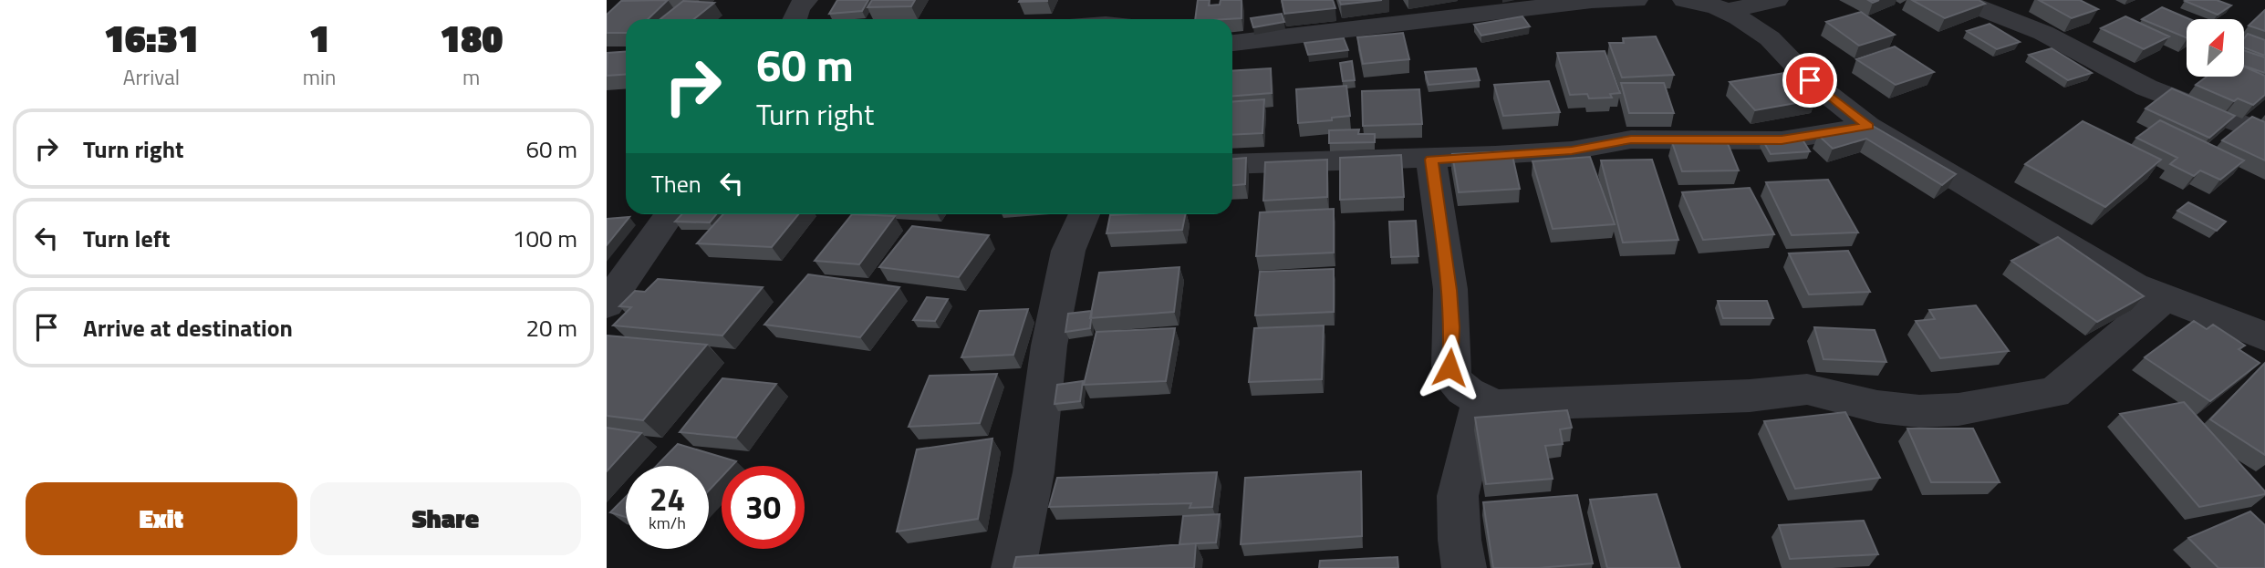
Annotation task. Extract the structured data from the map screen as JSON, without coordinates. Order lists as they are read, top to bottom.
{
  "north": "top right",
  "page": {
    "eta": [
      "16:31",
      "Arrival",
      "1",
      "min",
      "180",
      "m"
    ],
    "turn": ["60 m", "Turn right"],
    "list": [
      {
        "name": "Turn right",
        "value": "60 m"
      },
      {
        "name": "Turn left",
        "value": "100 m"
      },
      {
        "name": "Arrive at destination",
        "value": "20 m"
      }
    ],
    "then": "Then",
    "speed": "24 km/h",
    "limit": "30",
    "buttons": ["Exit", "Share"]
  }
}
